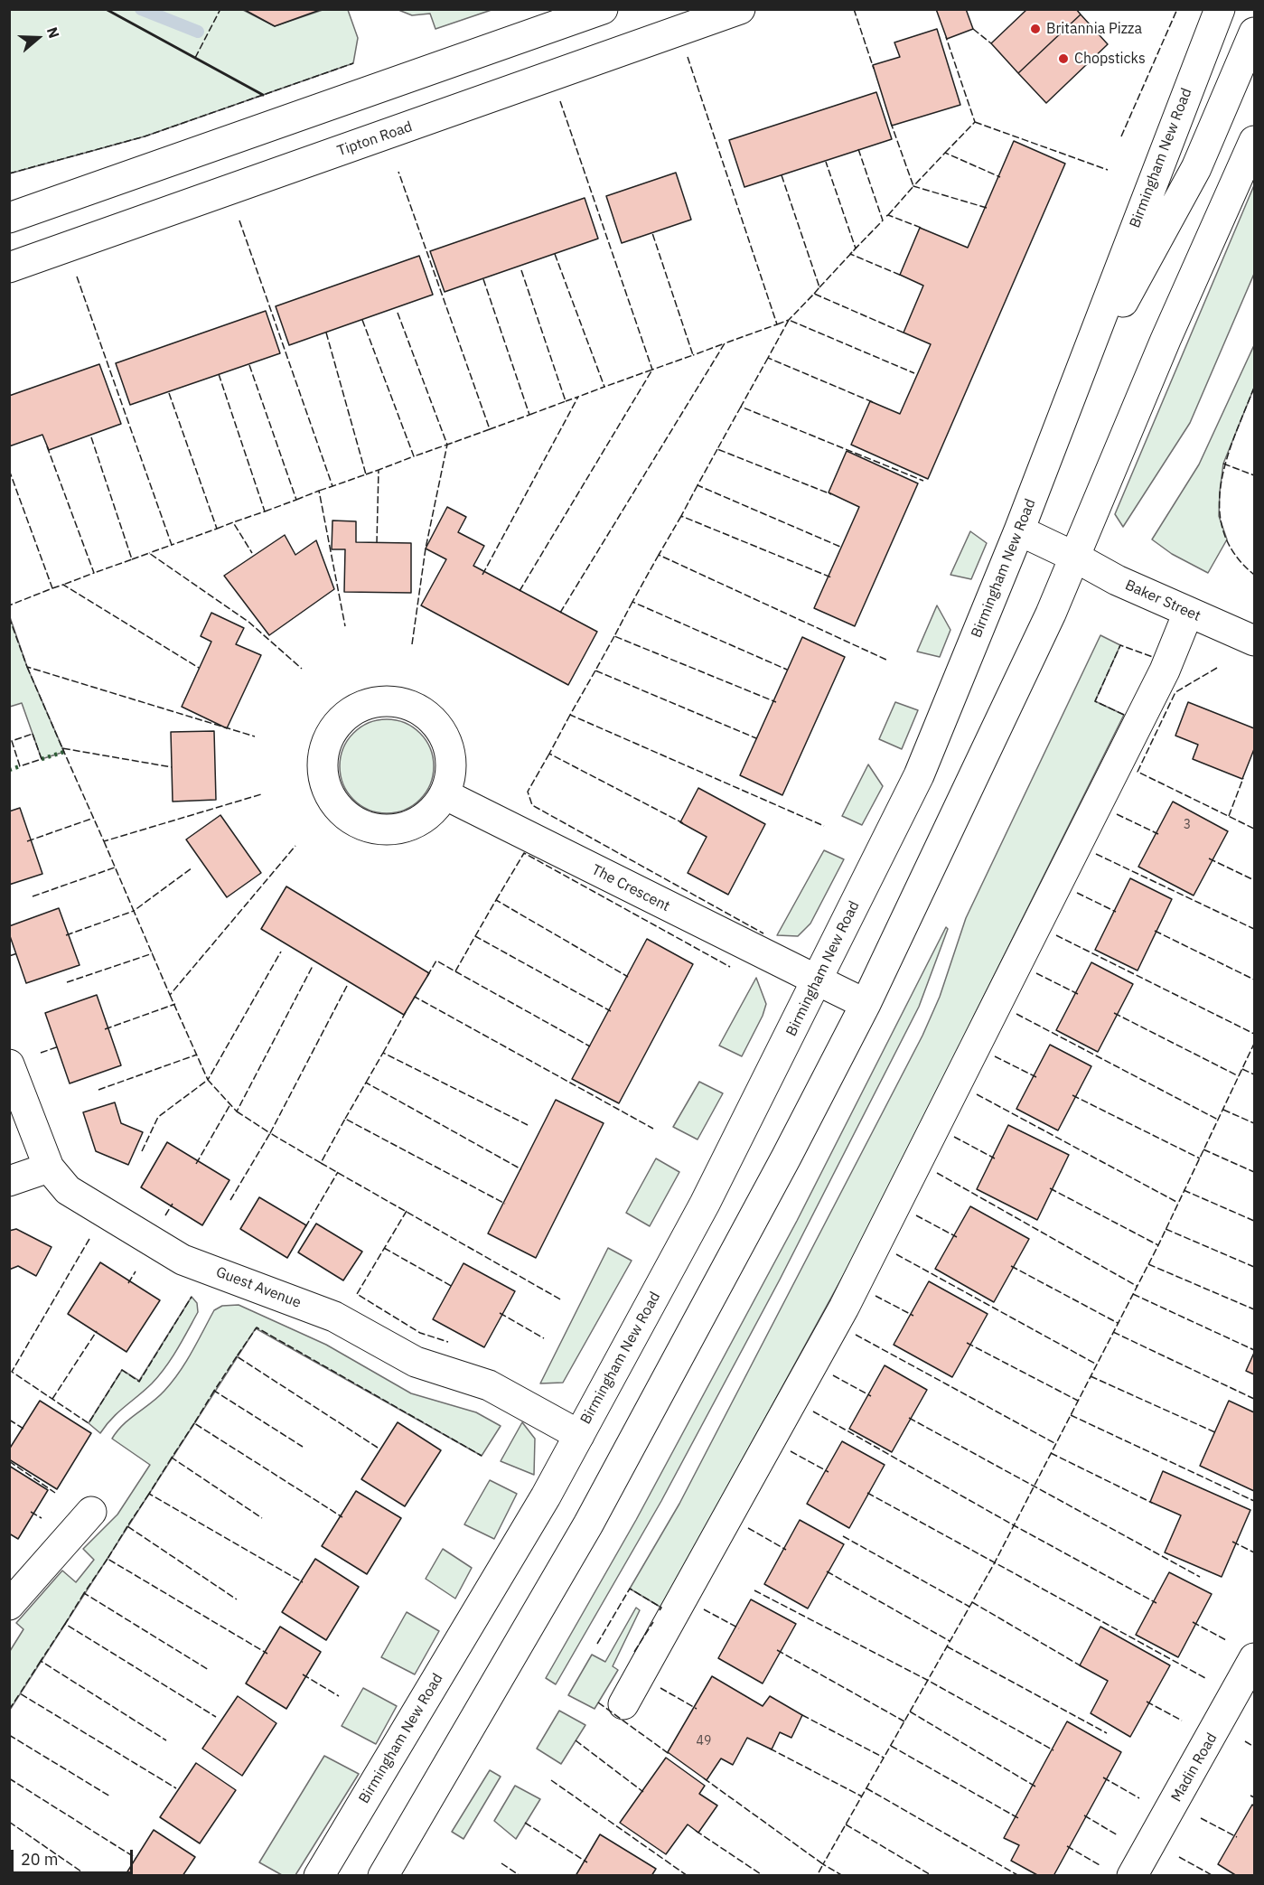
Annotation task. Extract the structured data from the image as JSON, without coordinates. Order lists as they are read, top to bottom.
{
  "streets": {
    "main road": [
      "Tipton Road",
      "Birmingham New Road",
      "Baker Street",
      "The Crescent",
      "Guest Avenue",
      "Madin Road"
    ]
  },
  "crossings": [
    ["Birmingham New Road", "Baker Street"],
    ["Birmingham New Road", "The Crescent"],
    ["Birmingham New Road", "Guest Avenue"]
  ],
  "places": ["Britannia Pizza", "Chopsticks"],
  "house_numbers": ["3", "49"],
  "scale_bar": "20 m",
  "north": "right"
}
